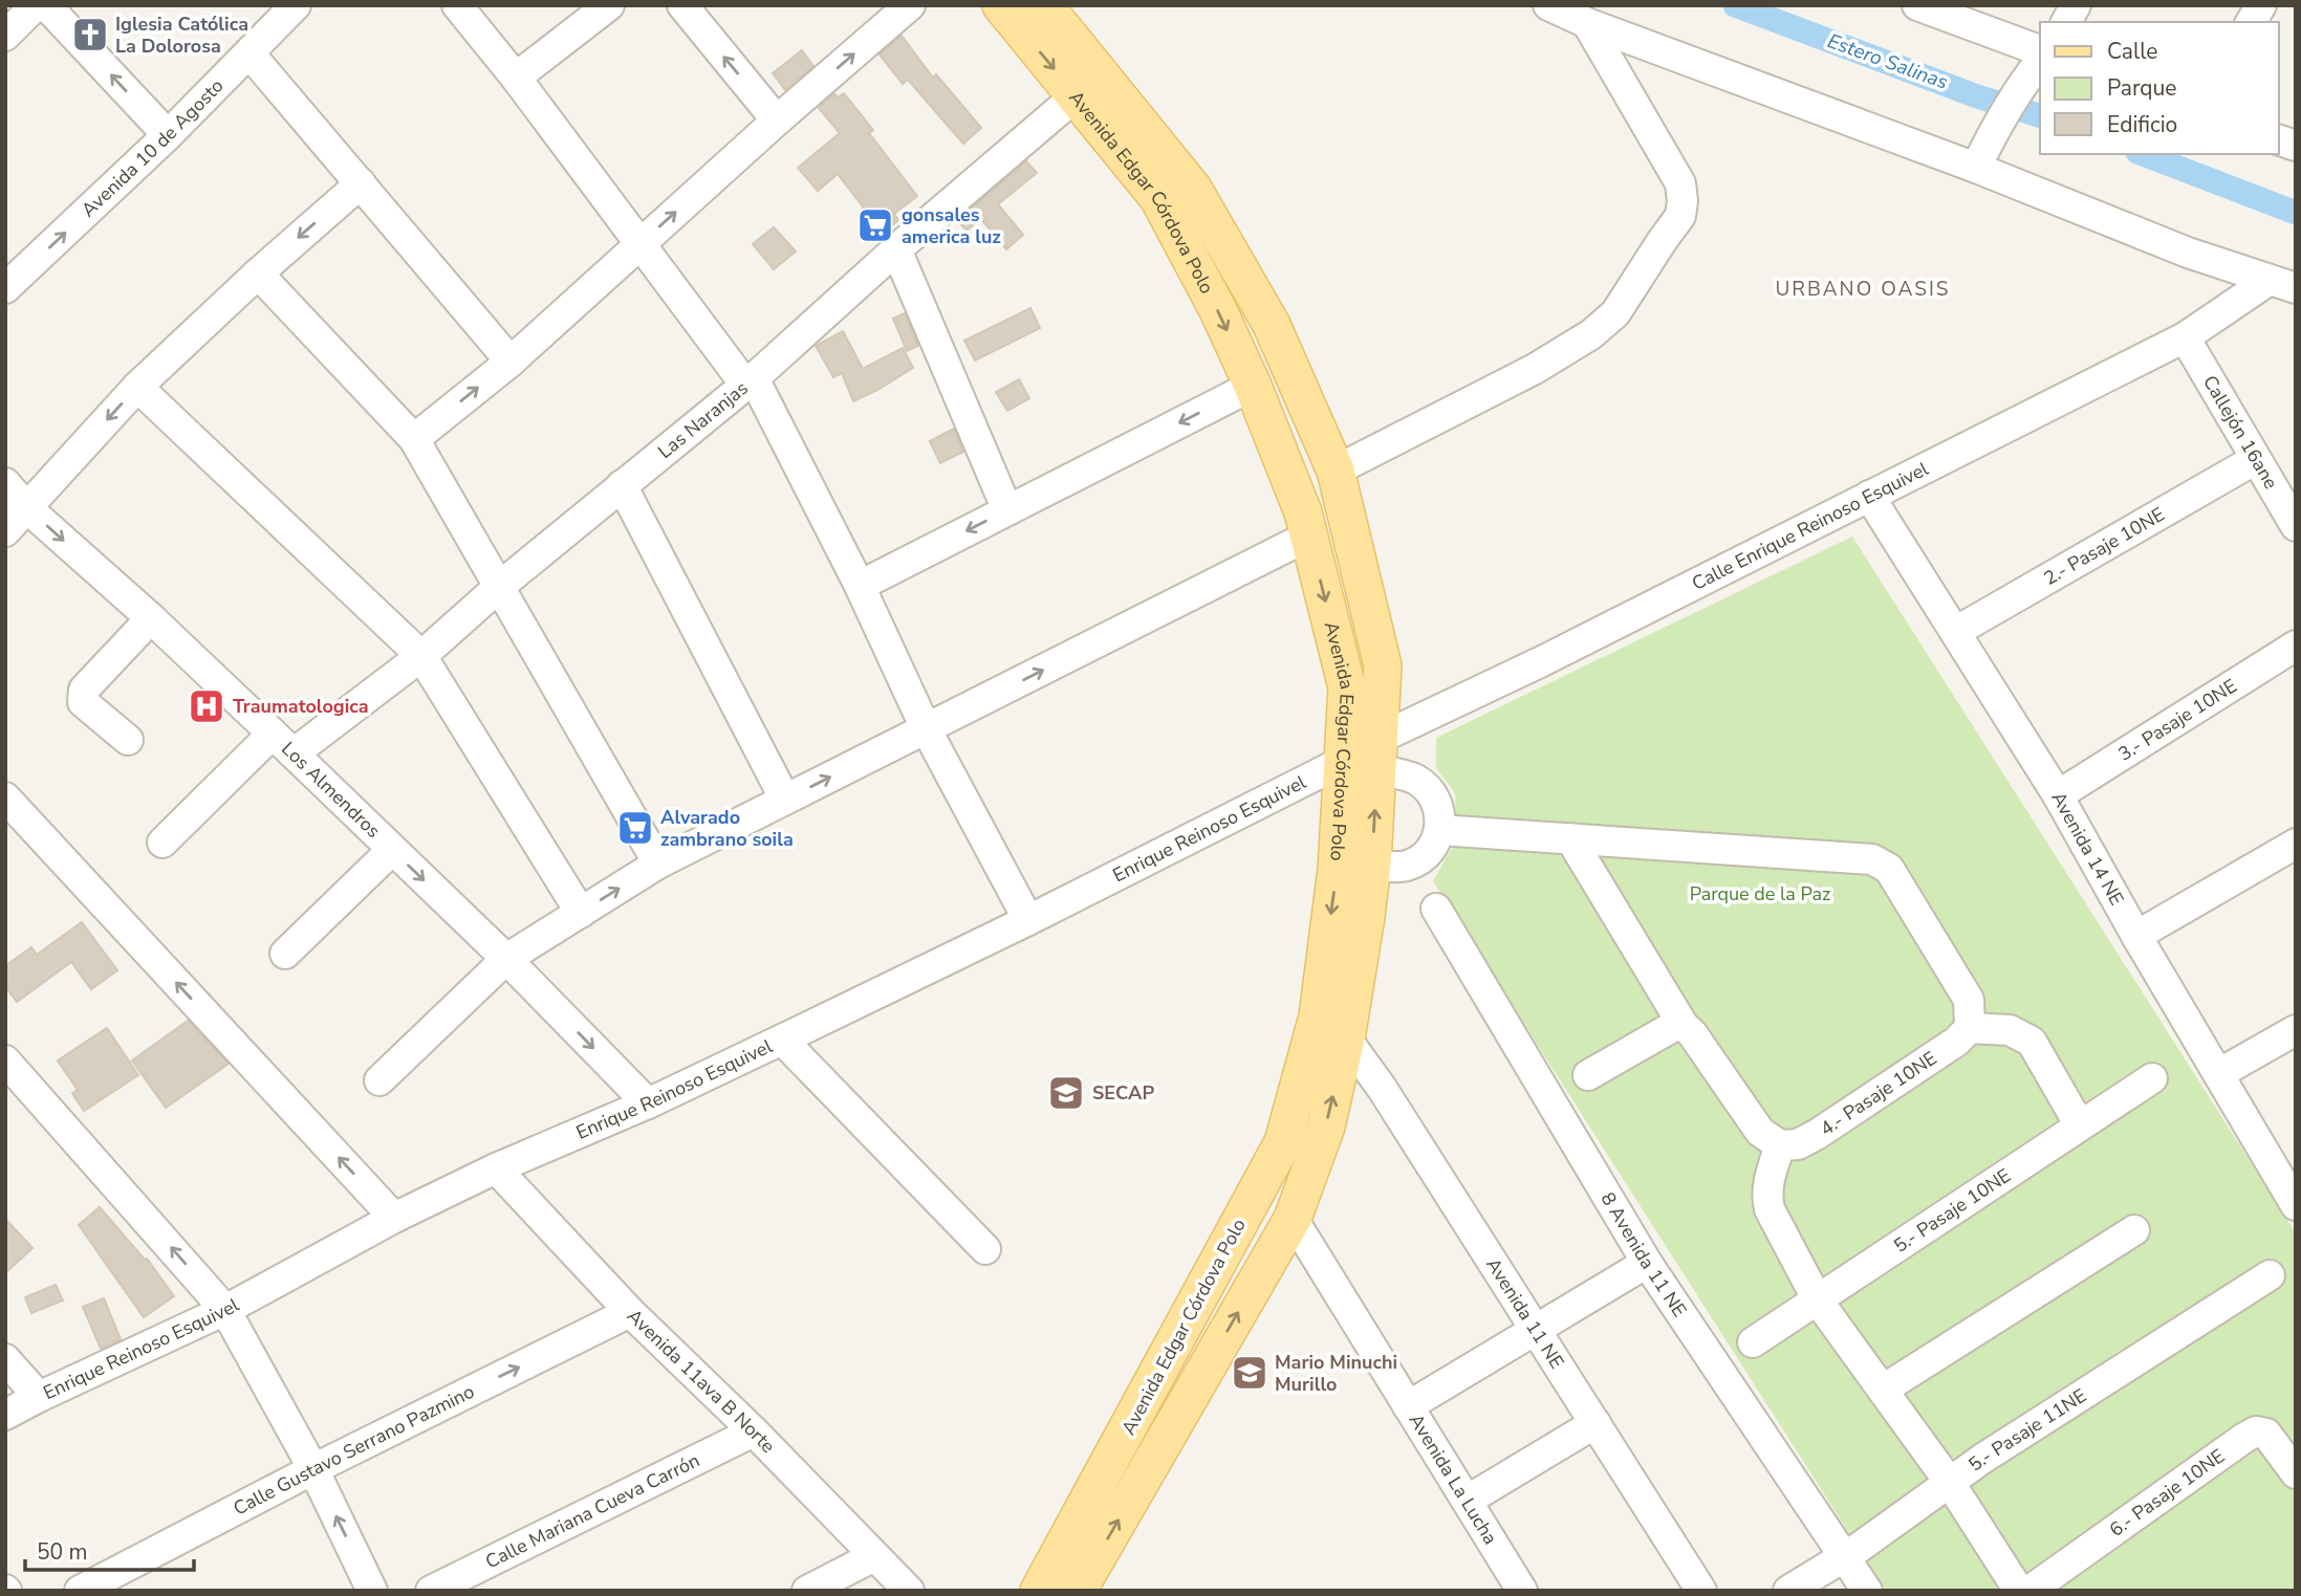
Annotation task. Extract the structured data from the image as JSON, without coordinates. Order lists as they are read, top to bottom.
{
  "streets": {
    "main road": ["Avenida Edgar Córdova Polo"],
    "street": [
      "Avenida 10 de Agosto",
      "Las Naranjas",
      "Callejón 16ane",
      "Calle Enrique Reinoso Esquivel",
      "2.- Pasaje 10NE",
      "3.- Pasaje 10NE",
      "Los Almendros",
      "Enrique Reinoso Esquivel",
      "Avenida 14 NE",
      "4.- Pasaje 10NE",
      "5.- Pasaje 10NE",
      "8 Avenida 11 NE",
      "Avenida 11 NE",
      "Avenida 11ava B Norte",
      "5.- Pasaje 11NE",
      "Calle Gustavo Serrano Pazmino",
      "Avenida La Lucha",
      "6.- Pasaje 10NE",
      "Calle Mariana Cueva Carrón"
    ]
  },
  "crossings": [
    ["Avenida Edgar Córdova Polo", "Las Naranjas"],
    ["Avenida Edgar Córdova Polo", "Calle Enrique Reinoso Esquivel"],
    ["Avenida Edgar Córdova Polo", "Enrique Reinoso Esquivel"],
    ["Avenida Edgar Córdova Polo", "Avenida 11 NE"],
    ["Avenida Edgar Córdova Polo", "Avenida La Lucha"],
    ["Las Naranjas", "Los Almendros"],
    ["Callejón 16ane", "Calle Enrique Reinoso Esquivel"],
    ["Callejón 16ane", "2.- Pasaje 10NE"],
    ["Calle Enrique Reinoso Esquivel", "Enrique Reinoso Esquivel"],
    ["Calle Enrique Reinoso Esquivel", "Avenida 14 NE"],
    ["2.- Pasaje 10NE", "Avenida 14 NE"],
    ["3.- Pasaje 10NE", "Avenida 14 NE"],
    ["Los Almendros", "Enrique Reinoso Esquivel"],
    ["Enrique Reinoso Esquivel", "Avenida 11ava B Norte"],
    ["8 Avenida 11 NE", "5.- Pasaje 11NE"],
    ["Avenida 11ava B Norte", "Calle Gustavo Serrano Pazmino"],
    ["Avenida 11ava B Norte", "Calle Mariana Cueva Carrón"]
  ],
  "one_way": ["Calle Gustavo Serrano Pazmino"],
  "districts": ["URBANO OASIS"],
  "water": ["Estero Salinas"],
  "parks": ["Parque de la Paz"],
  "places": {
    "church": ["Iglesia Católica La Dolorosa"],
    "supermarket": ["gonsales america luz", "Alvarado zambrano soila"],
    "hospital": ["Traumatologica"],
    "school or university": ["SECAP", "Mario Minuchi Murillo"]
  },
  "legend": ["Calle", "Parque", "Edificio"],
  "scale_bar": "50 m"
}
